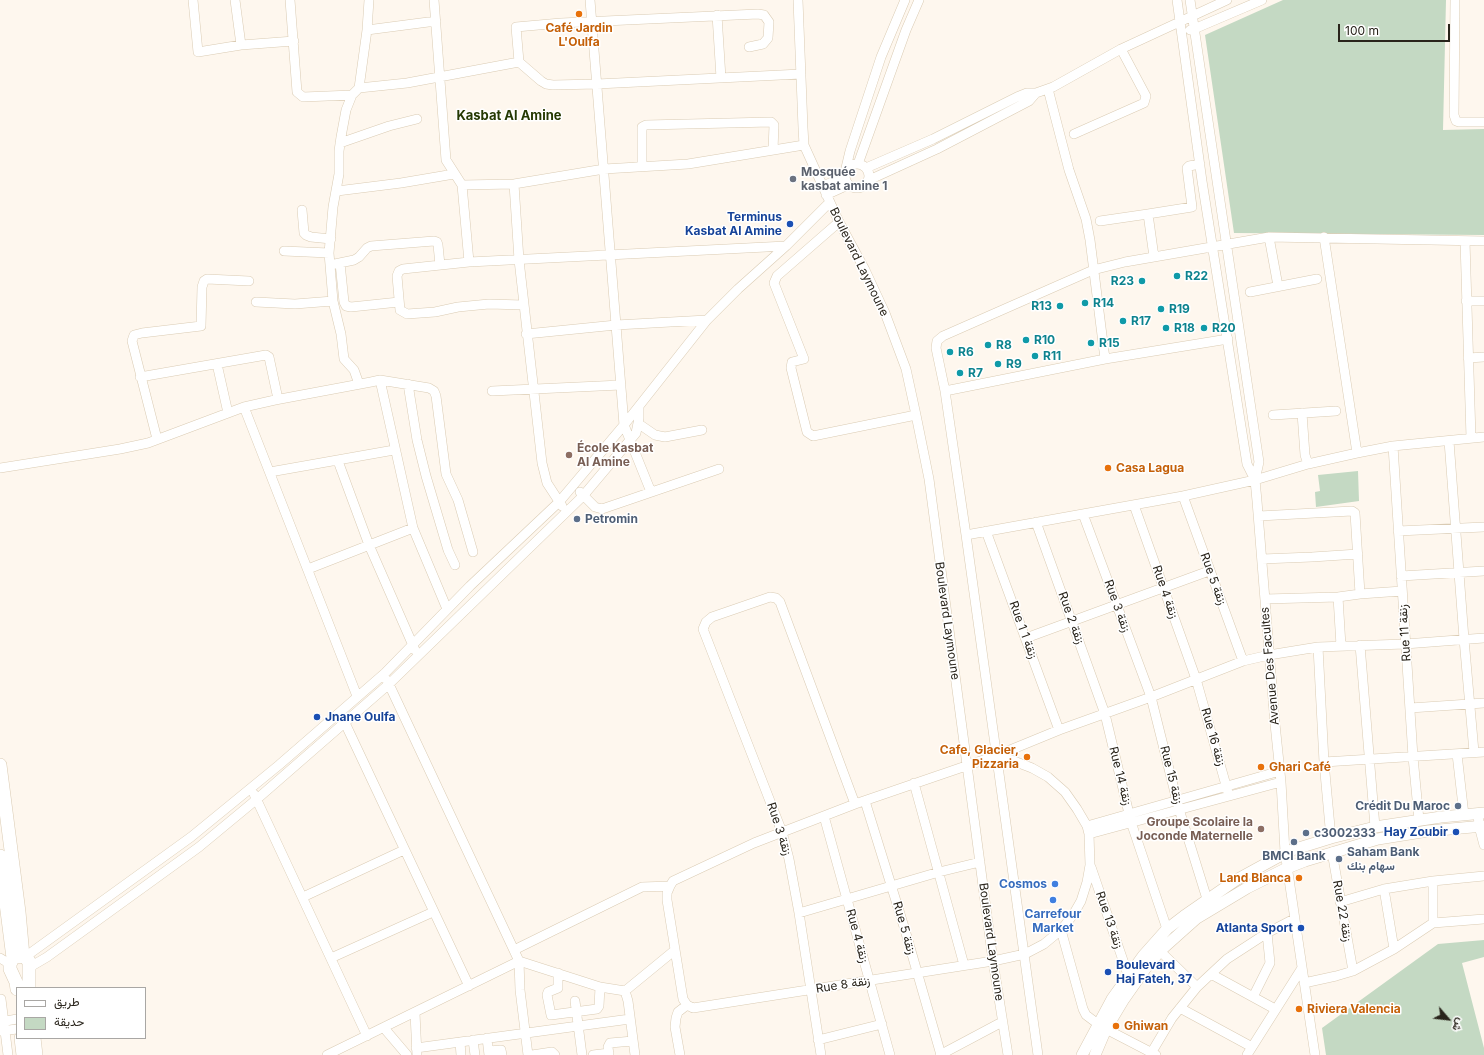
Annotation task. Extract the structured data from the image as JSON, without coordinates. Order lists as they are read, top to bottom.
{
  "streets": {
    "street": [
      "Boulevard Laymoune",
      "Rue 5 زنقة",
      "Rue 4 زنقة",
      "Rue 3 زنقة",
      "Rue 2 زنقة",
      "Rue 1 زنقة 1",
      "Rue 11 زنقة",
      "Avenue Des Facultes",
      "Rue 16 زنقة",
      "Rue 15 زنقة",
      "Rue 14 زنقة",
      "Rue 22 زنقة",
      "Rue 13 زنقة",
      "Rue 8 زنقة"
    ]
  },
  "crossings": [
    ["Boulevard Laymoune", "Rue 8 زنقة"],
    ["Rue 5 زنقة", "Rue 8 زنقة"],
    ["Rue 4 زنقة", "Rue 16 زنقة"],
    ["Rue 4 زنقة", "Rue 8 زنقة"],
    ["Rue 3 زنقة", "Rue 15 زنقة"],
    ["Rue 3 زنقة", "Rue 8 زنقة"],
    ["Rue 2 زنقة", "Rue 14 زنقة"],
    ["Rue 13 زنقة", "Rue 8 زنقة"]
  ],
  "districts": ["Kasbat Al Amine"],
  "places": [
    "Café Jardin L'Oulfa",
    "Mosquée kasbat amine 1",
    "Terminus Kasbat Al Amine",
    "R22",
    "R23",
    "R14",
    "R13",
    "R19",
    "R17",
    "R18",
    "R20",
    "R10",
    "R15",
    "R8",
    "R6",
    "R11",
    "R9",
    "R7",
    "École Kasbat Al Amine",
    "Casa Lagua",
    "Petromin",
    "Jnane Oulfa",
    "Cafe, Glacier, Pizzaria",
    "Ghari Café",
    "Crédit Du Maroc",
    "Groupe Scolaire la Joconde Maternelle",
    "Hay Zoubir",
    "c3002333",
    "BMCI Bank",
    "Saham Bank سهام بنك",
    "Land Blanca",
    "Cosmos",
    "Carrefour Market",
    "Atlanta Sport",
    "Boulevard Haj Fateh, 37",
    "Riviera Valencia",
    "Ghiwan"
  ],
  "legend": ["طريق", "حديقة"],
  "scale_bar": "100 m",
  "north": "bottom right"
}
